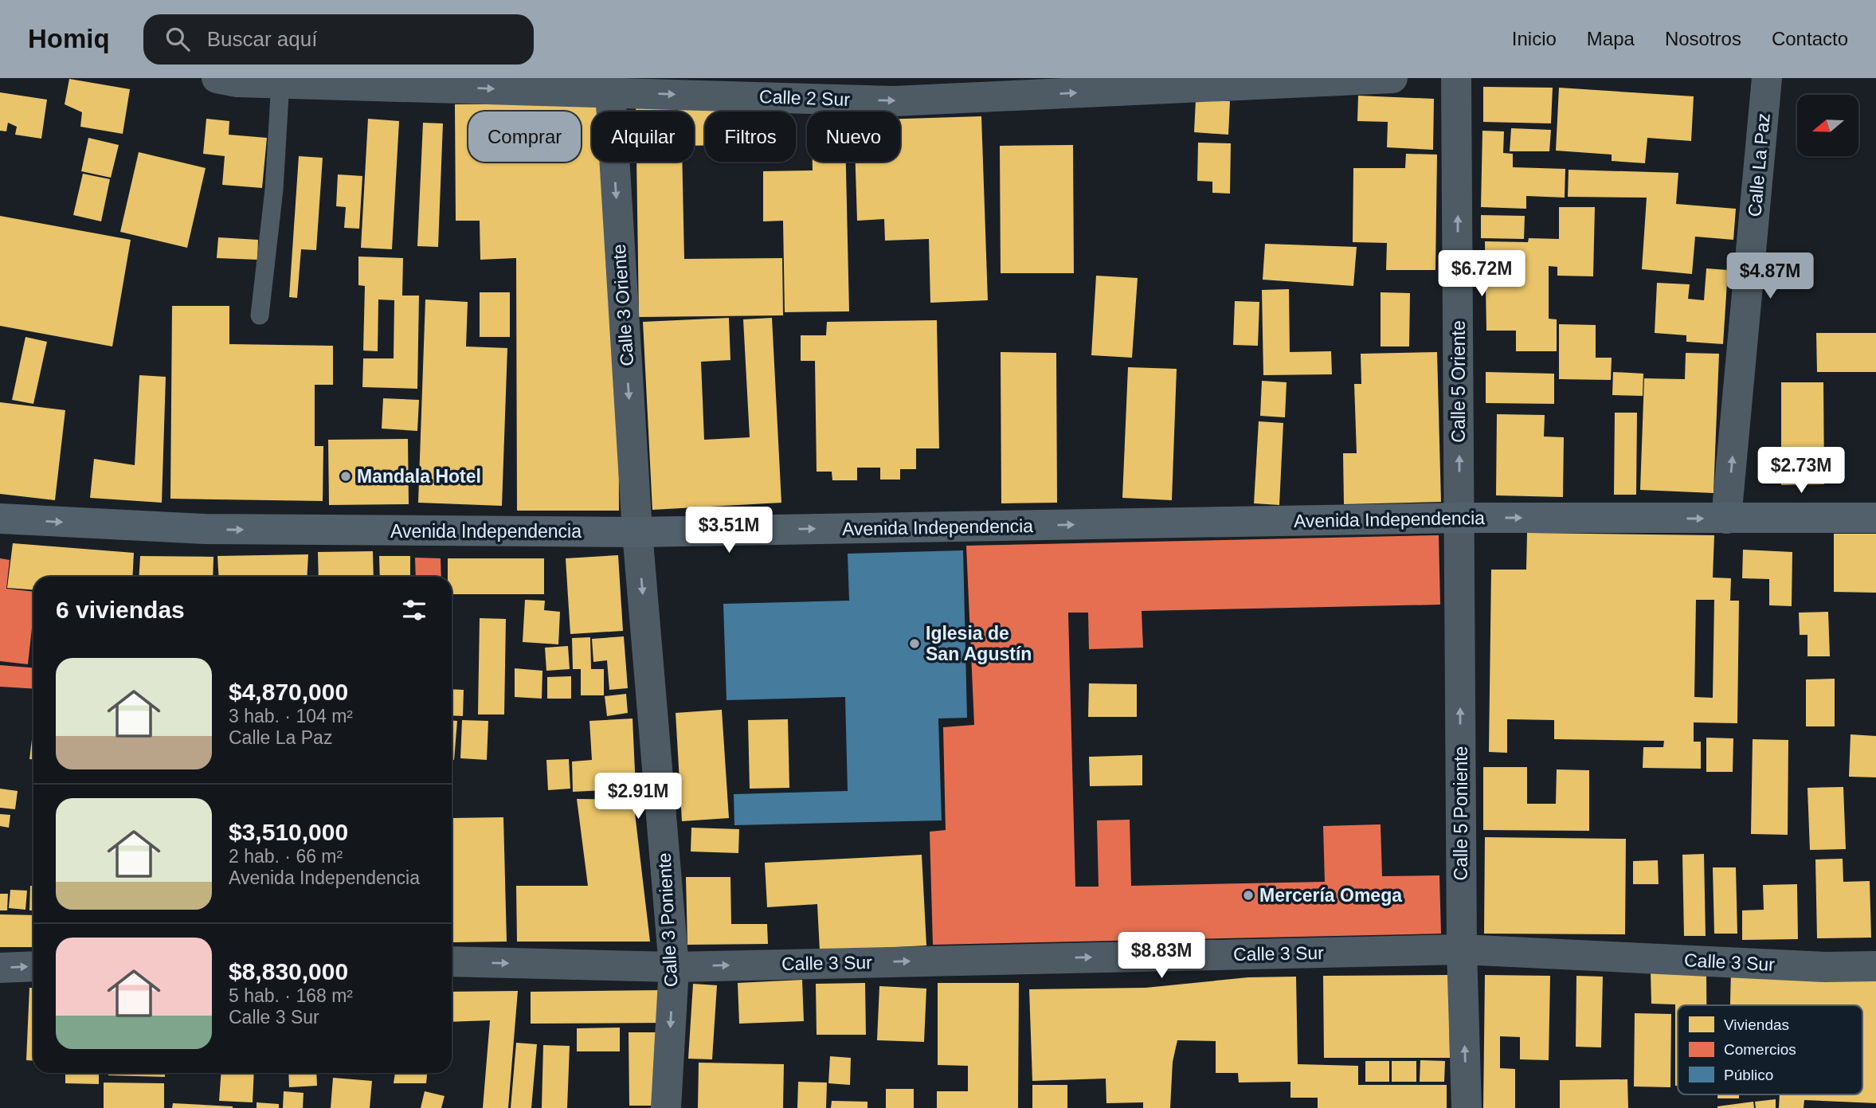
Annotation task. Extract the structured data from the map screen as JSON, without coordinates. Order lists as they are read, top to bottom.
{
  "streets": {
    "main road": ["Avenida Independencia"],
    "street": [
      "Calle 2 Sur",
      "Calle La Paz",
      "Calle 3 Oriente",
      "Calle 5 Oriente",
      "Calle 5 Poniente",
      "Calle 3 Poniente",
      "Calle 3 Sur"
    ]
  },
  "crossings": [
    ["Calle 2 Sur", "Calle 3 Oriente"],
    ["Calle La Paz", "Avenida Independencia"],
    ["Calle 3 Oriente", "Avenida Independencia"],
    ["Calle 3 Oriente", "Calle 3 Poniente"],
    ["Calle 5 Oriente", "Avenida Independencia"],
    ["Calle 5 Oriente", "Calle 5 Poniente"],
    ["Avenida Independencia", "Calle 5 Poniente"],
    ["Avenida Independencia", "Calle 3 Poniente"],
    ["Calle 5 Poniente", "Calle 3 Sur"],
    ["Calle 3 Poniente", "Calle 3 Sur"]
  ],
  "one_way": [
    "Calle 2 Sur",
    "Calle La Paz",
    "Calle 3 Oriente",
    "Calle 5 Oriente",
    "Avenida Independencia",
    "Calle 5 Poniente",
    "Calle 3 Poniente",
    "Calle 3 Sur"
  ],
  "places": ["Mandala Hotel", "Iglesia de San Agustín", "Mercería Omega"],
  "legend": ["Viviendas", "Comercios", "Público"],
  "north": "left",
  "page": {
    "header": "Homiq",
    "search": "Buscar aquí",
    "nav": [
      "Inicio",
      "Mapa",
      "Nosotros",
      "Contacto"
    ],
    "chip": [
      "Comprar",
      "Alquilar",
      "Filtros",
      "Nuevo"
    ],
    "price": [
      "$6.72M",
      "$4.87M",
      "$2.73M",
      "$3.51M",
      "$2.91M",
      "$8.83M"
    ],
    "heading": "6 viviendas",
    "list": [
      {
        "name": "$4,870,000",
        "note": "3 hab. · 104 m² · Calle La Paz"
      },
      {
        "name": "$3,510,000",
        "note": "2 hab. · 66 m² · Avenida Independencia"
      },
      {
        "name": "$8,830,000",
        "note": "5 hab. · 168 m² · Calle 3 Sur"
      }
    ]
  }
}
